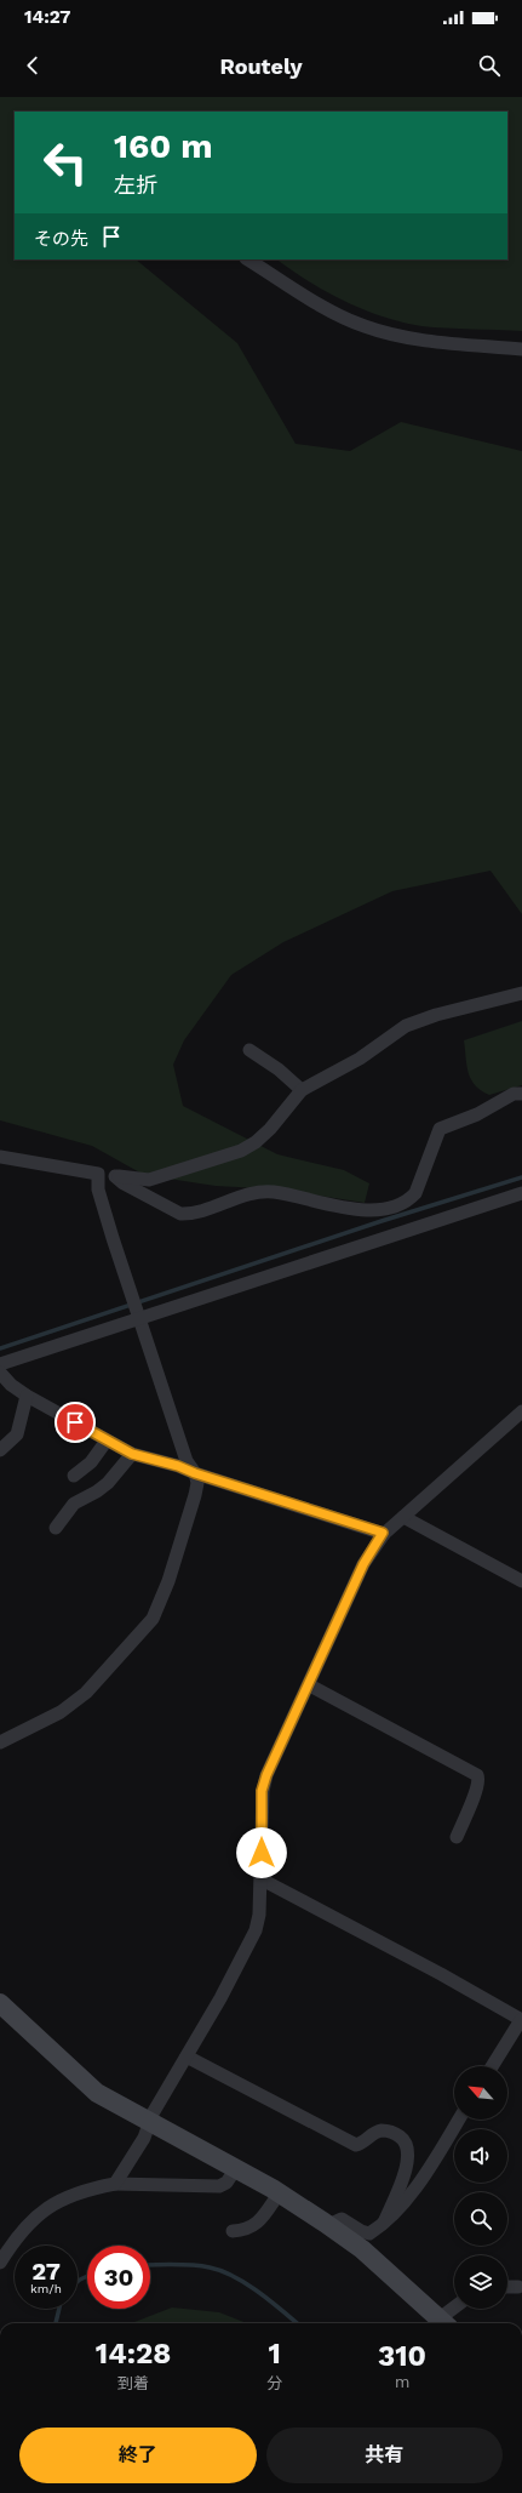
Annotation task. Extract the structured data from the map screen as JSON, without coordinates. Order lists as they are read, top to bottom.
{
  "north": "top left",
  "page": {
    "status": "14:27",
    "header": "Routely",
    "turn": ["160 m", "左折"],
    "then": "その先",
    "speed": "27 km/h",
    "limit": "30",
    "eta": [
      "14:28",
      "到着",
      "1",
      "分",
      "310",
      "m"
    ],
    "buttons": ["終了", "共有"]
  }
}
